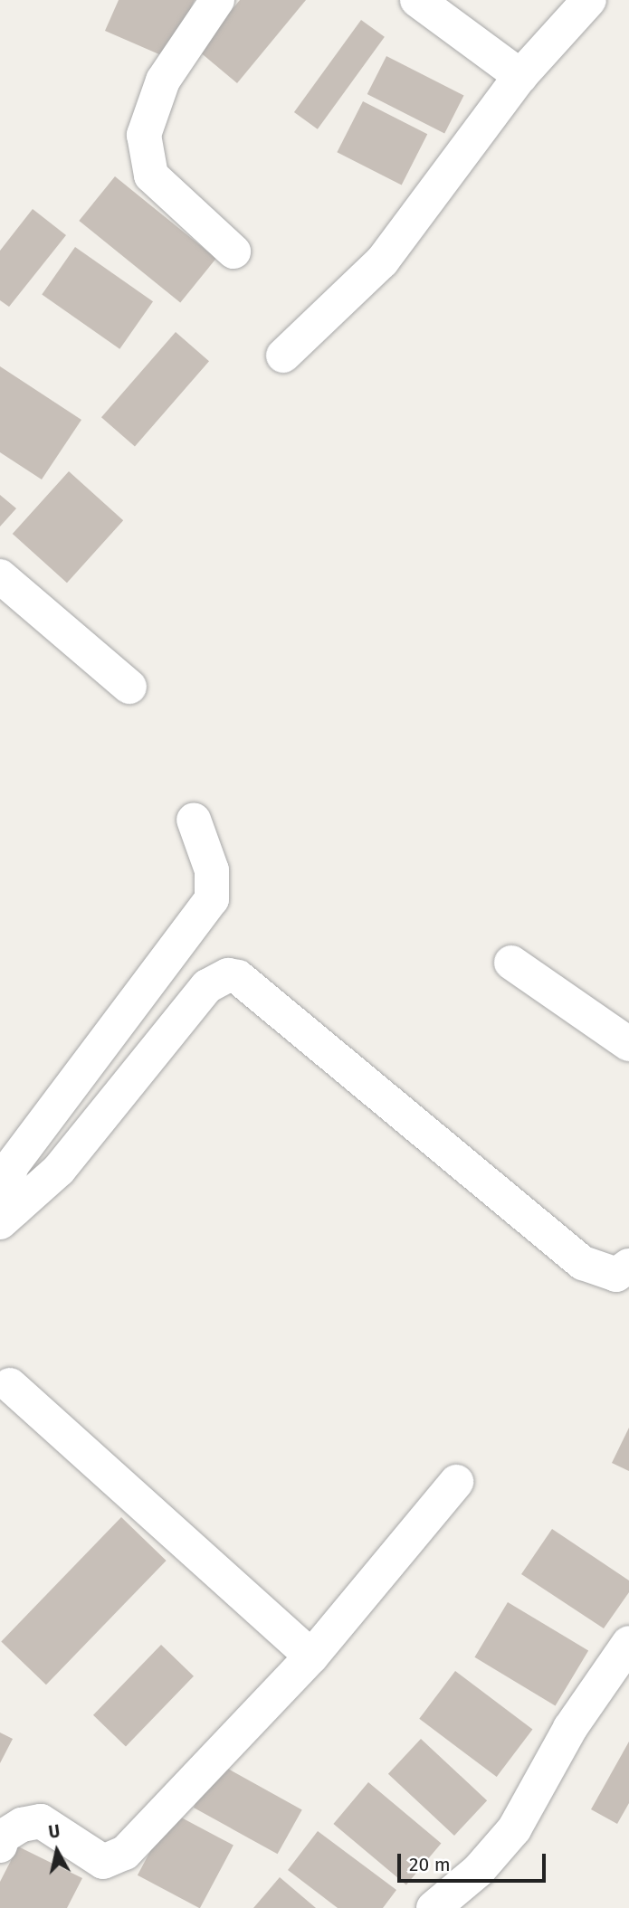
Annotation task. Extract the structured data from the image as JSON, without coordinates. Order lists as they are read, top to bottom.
{
  "scale_bar": "20 m",
  "north": "top"
}
